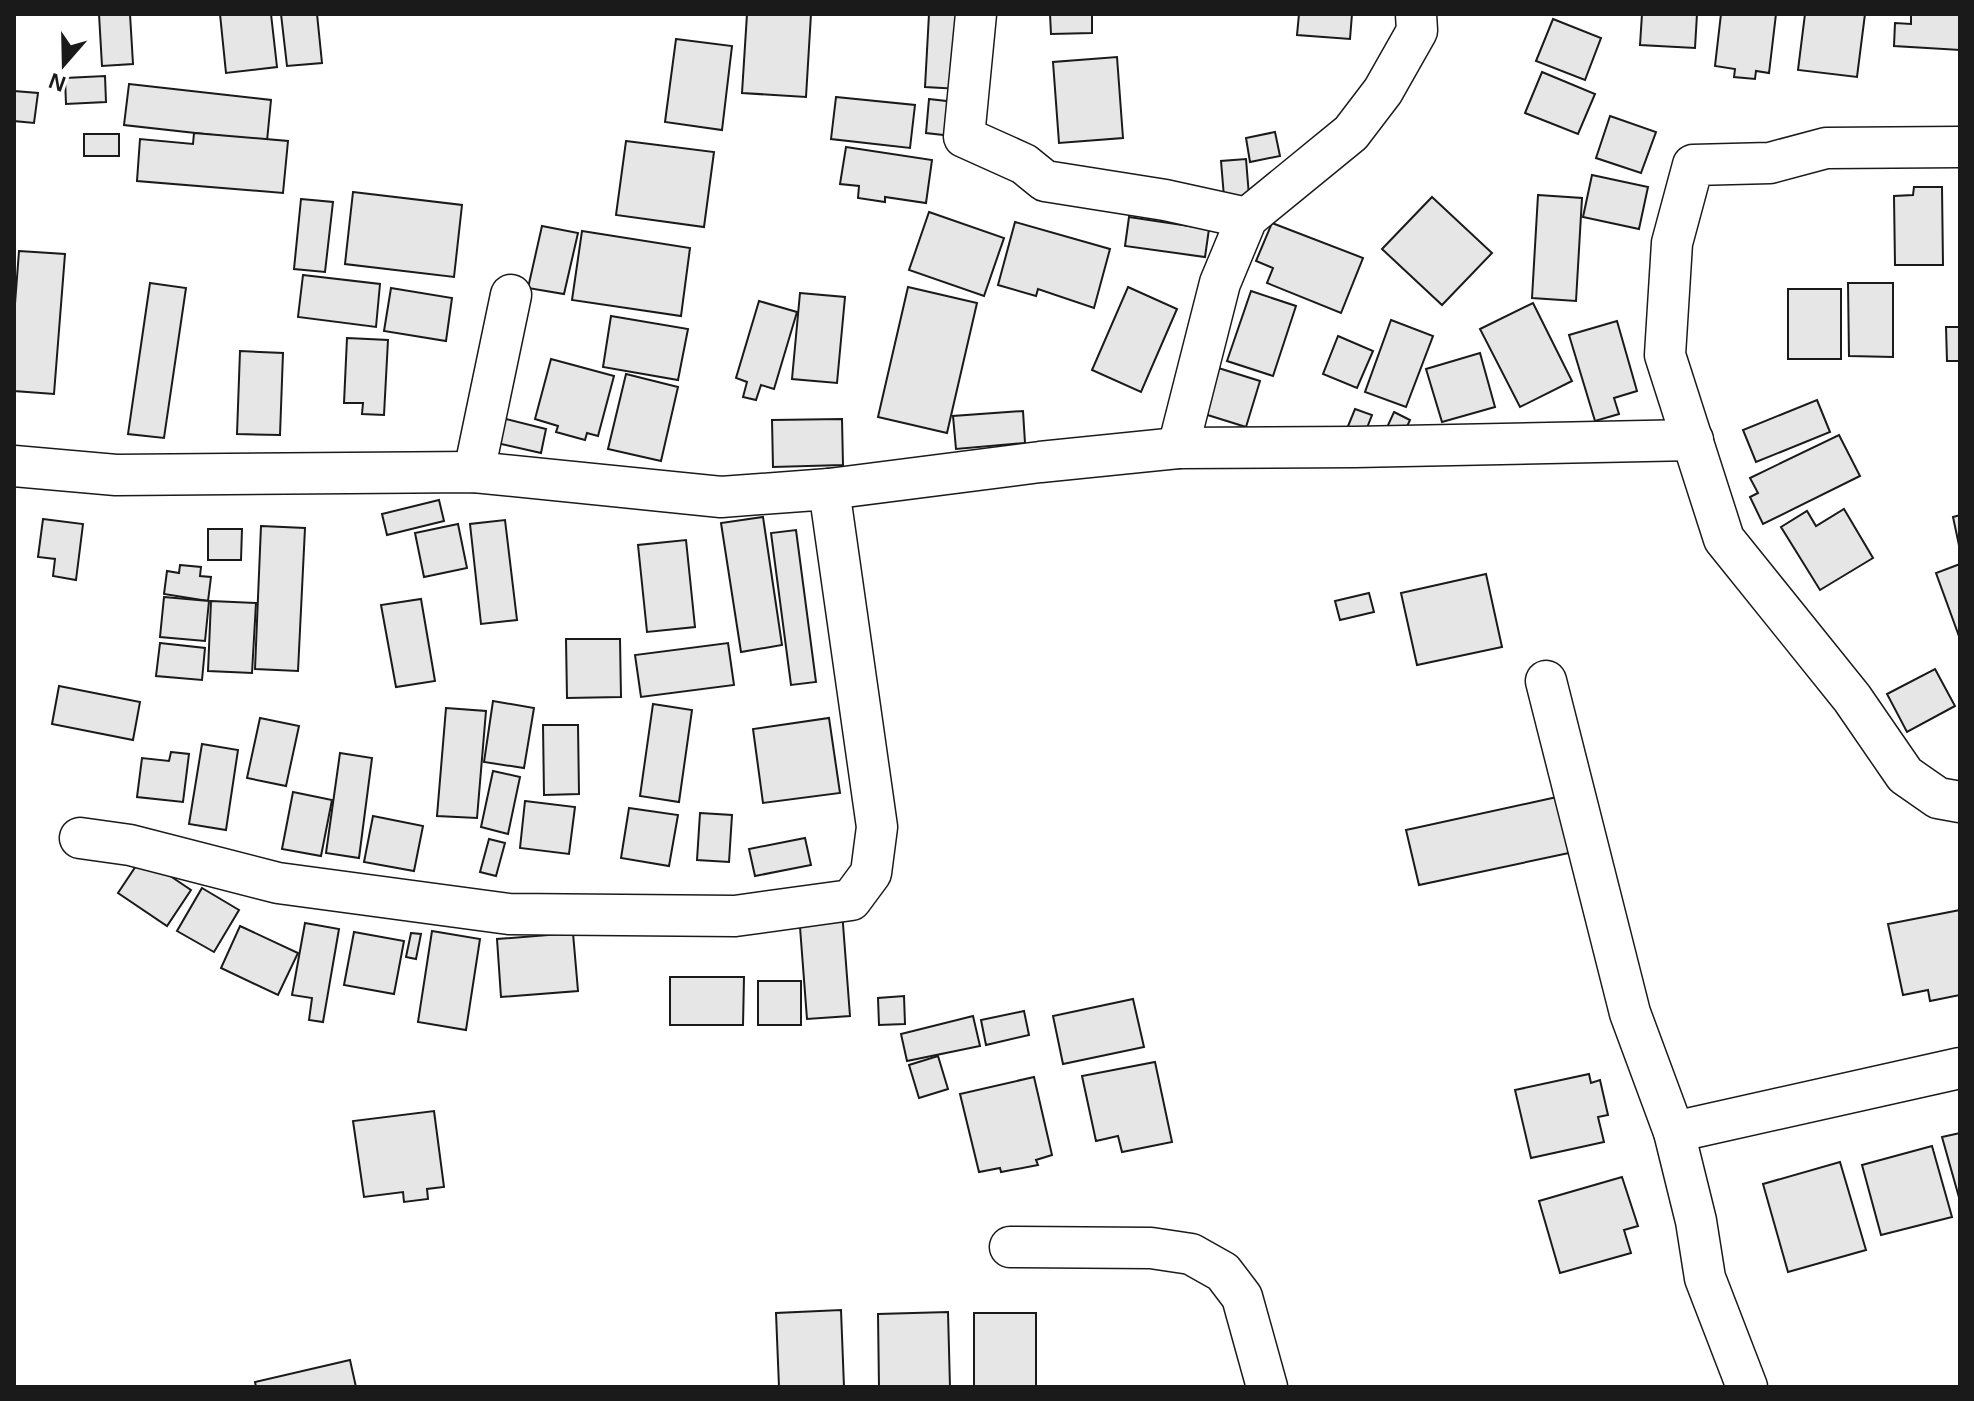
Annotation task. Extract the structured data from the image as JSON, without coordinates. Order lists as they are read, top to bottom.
{
  "north": "bottom"
}
